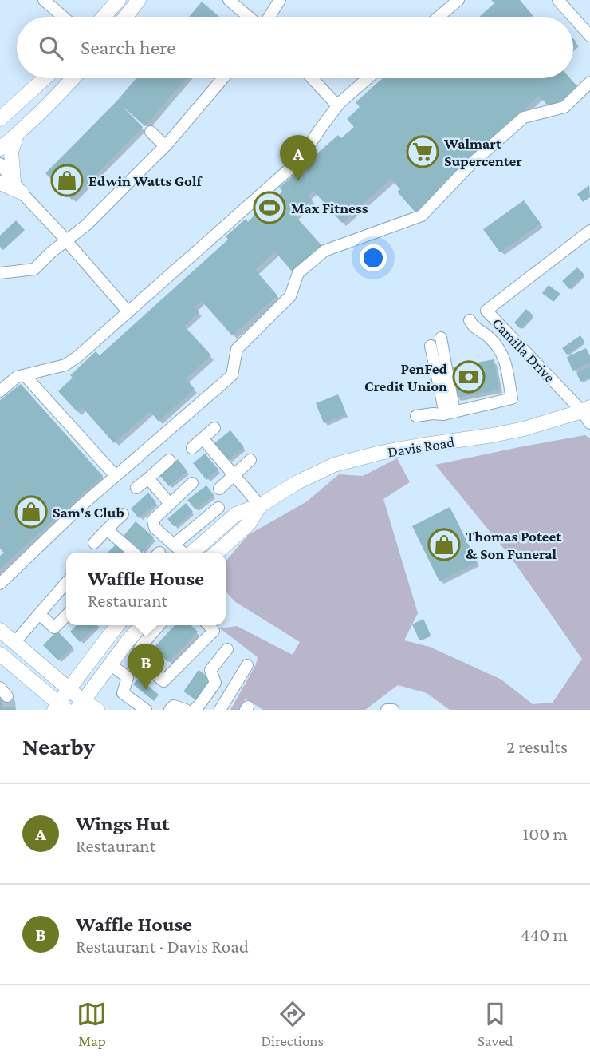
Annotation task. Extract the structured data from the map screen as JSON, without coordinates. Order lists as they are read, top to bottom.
{
  "streets": {
    "main road": ["Davis Road"],
    "street": ["Camilla Drive"]
  },
  "crossings": [
    ["Camilla Drive", "Davis Road"]
  ],
  "places": {
    "supermarket": ["Walmart Supercenter"],
    "shop": ["Edwin Watts Golf", "Sam's Club", "Thomas Poteet & Son Funeral"],
    "sports": ["Max Fitness"],
    "bank": ["PenFed Credit Union"]
  },
  "page": {
    "search": "Search here",
    "pins": ["A", "B"],
    "popup": ["Waffle House", "Restaurant"],
    "heading": ["Nearby", "2 results"],
    "list": [
      {
        "mark": "A",
        "name": "Wings Hut",
        "note": "Restaurant",
        "value": "100 m"
      },
      {
        "mark": "B",
        "name": "Waffle House",
        "note": "Restaurant · Davis Road",
        "value": "440 m"
      }
    ],
    "nav": ["Map", "Directions", "Saved"]
  }
}
